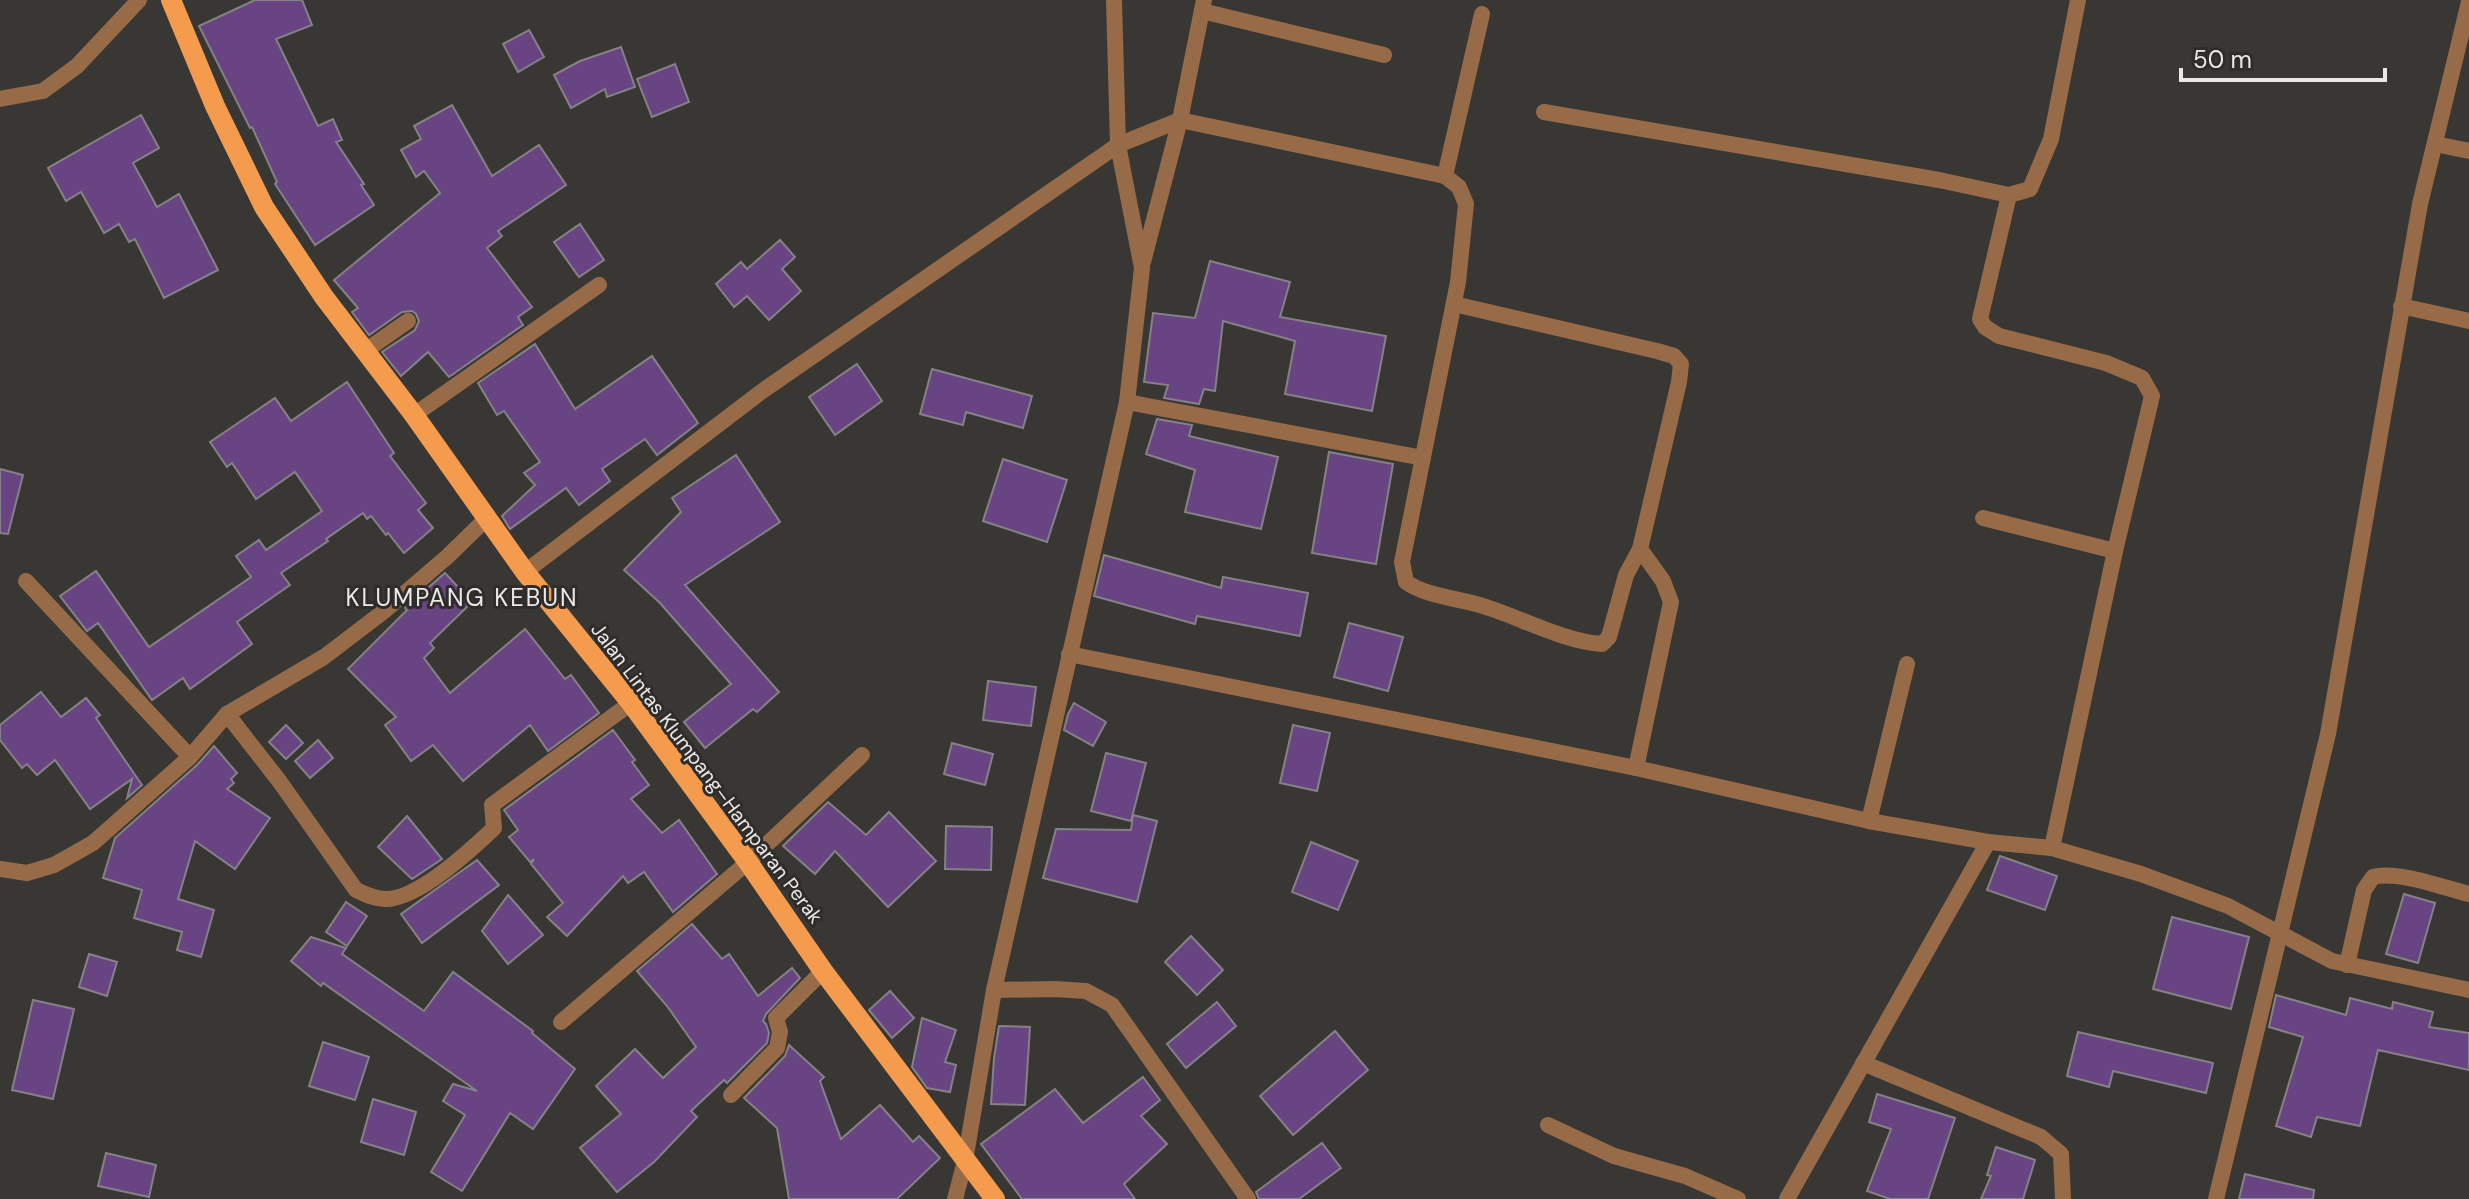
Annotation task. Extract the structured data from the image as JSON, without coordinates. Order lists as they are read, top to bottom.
{
  "streets": {
    "main road": ["Jalan Lintas Klumpang–Hamparan Perak"]
  },
  "districts": ["KLUMPANG KEBUN"],
  "scale_bar": "50 m"
}
